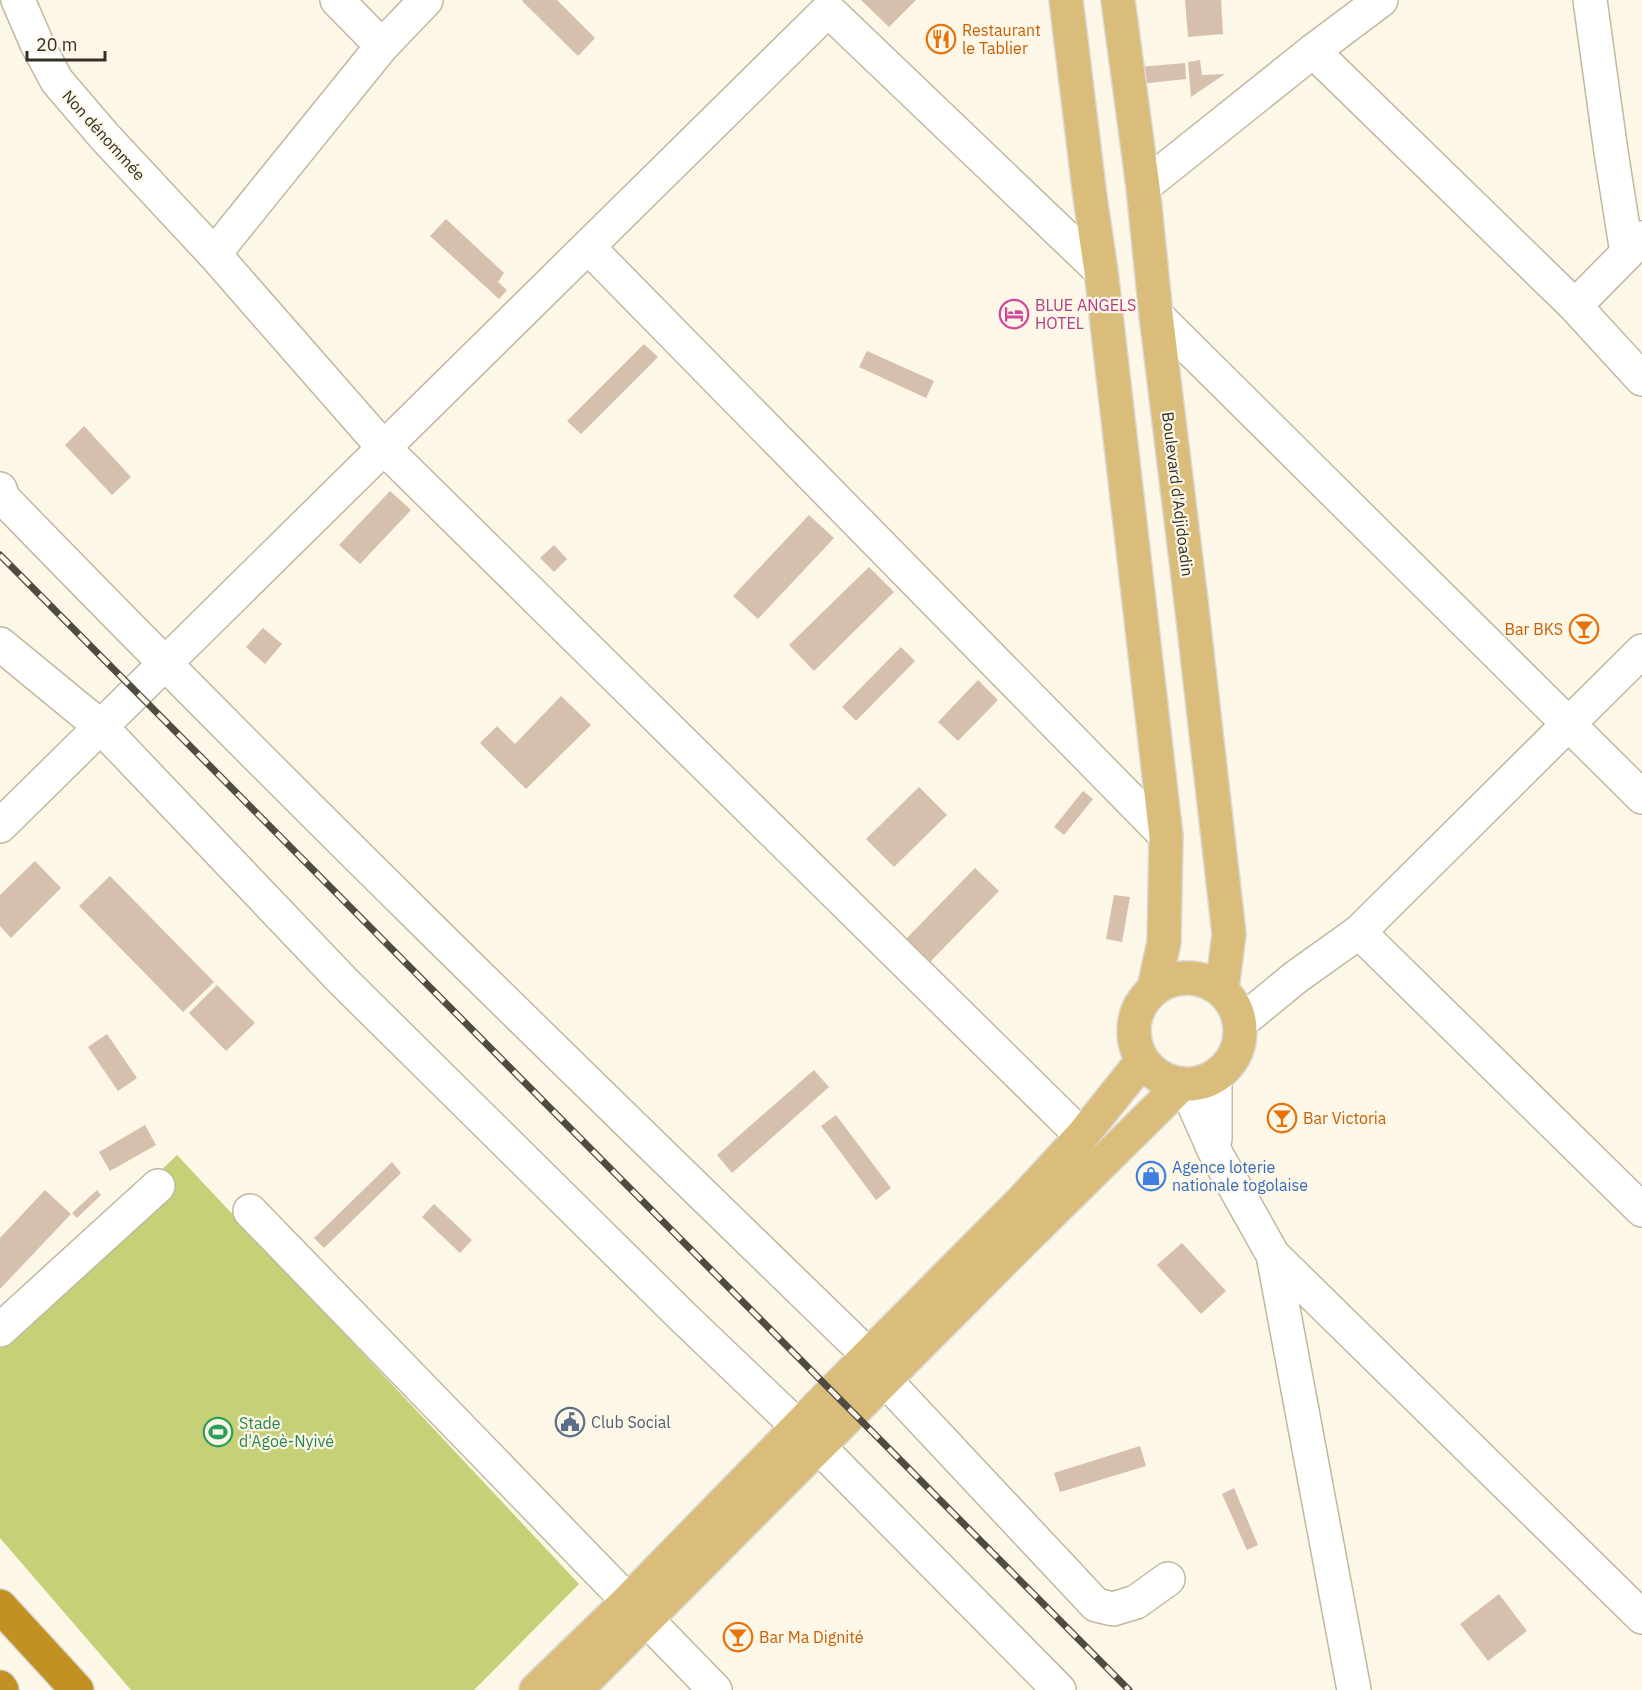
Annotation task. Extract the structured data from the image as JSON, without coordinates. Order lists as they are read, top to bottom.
{
  "streets": {
    "main road": ["Boulevard d'Adjidoadin"],
    "street": ["Non dénommée"]
  },
  "places": {
    "restaurant": ["Restaurant le Tablier"],
    "hotel": ["BLUE ANGELS HOTEL"],
    "bar": ["Bar BKS", "Bar Victoria", "Bar Ma Dignité"],
    "shop": ["Agence loterie nationale togolaise"],
    "public building": ["Club Social"],
    "sports": ["Stade d'Agoè-Nyivé"]
  },
  "scale_bar": "20 m"
}
